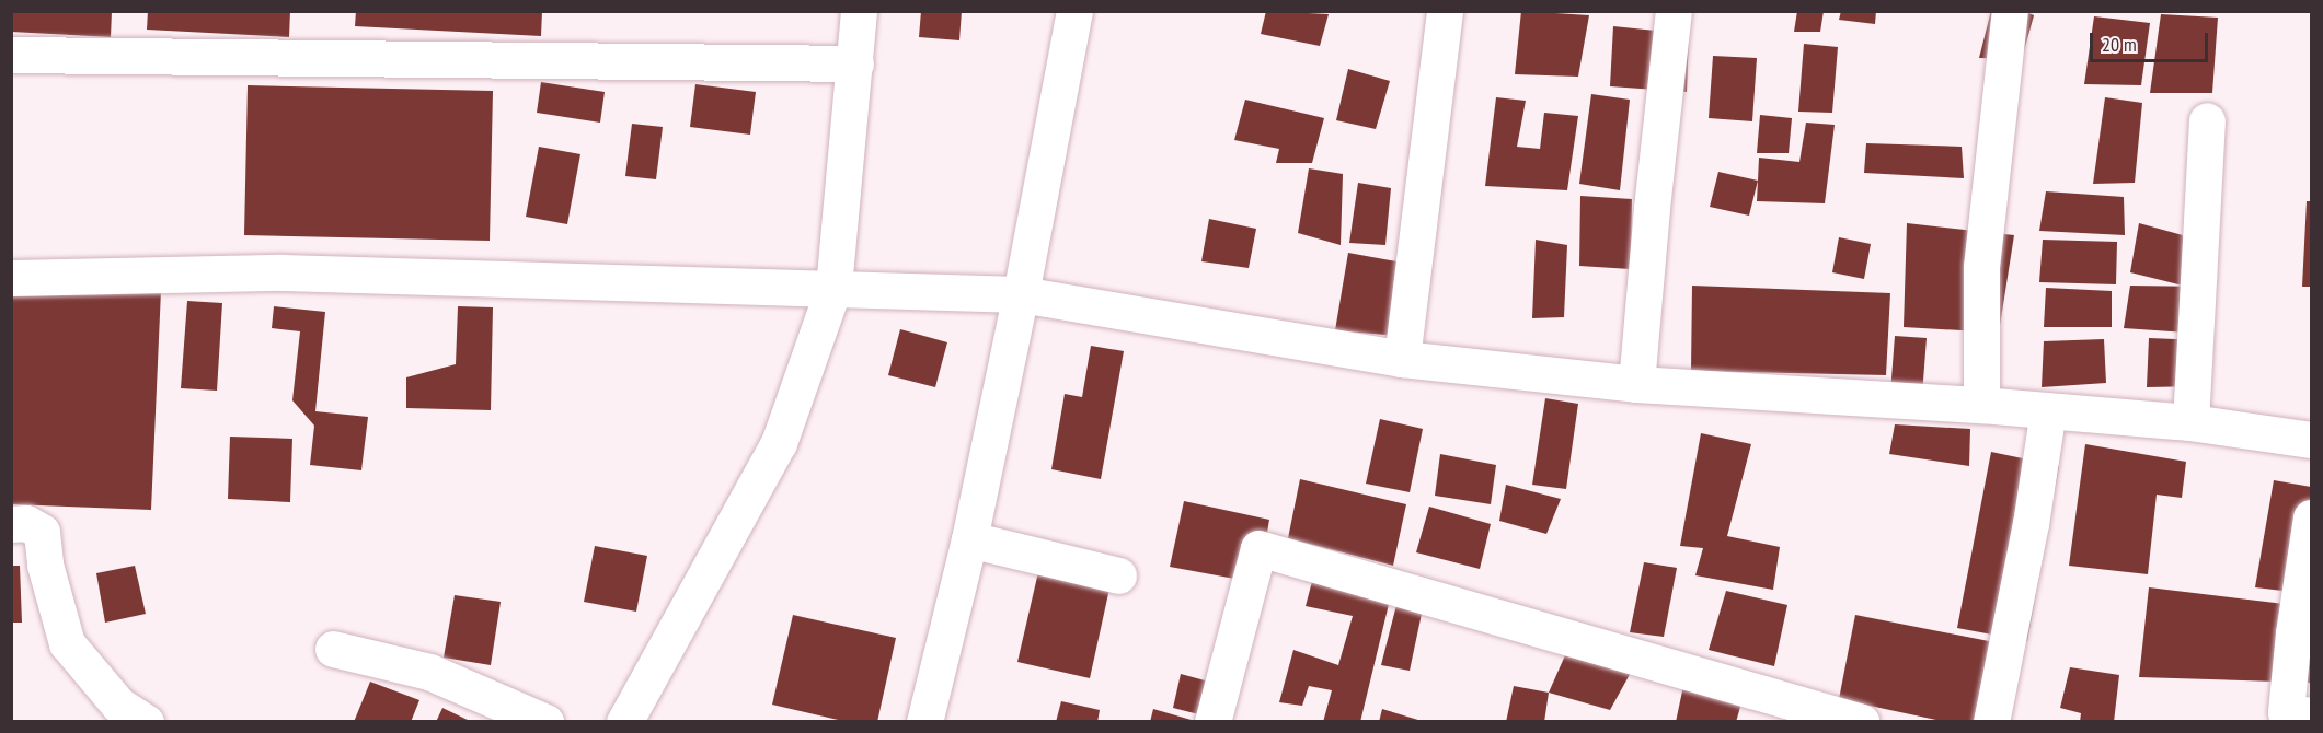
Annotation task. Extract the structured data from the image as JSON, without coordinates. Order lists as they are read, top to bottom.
{
  "scale_bar": "20 m"
}
